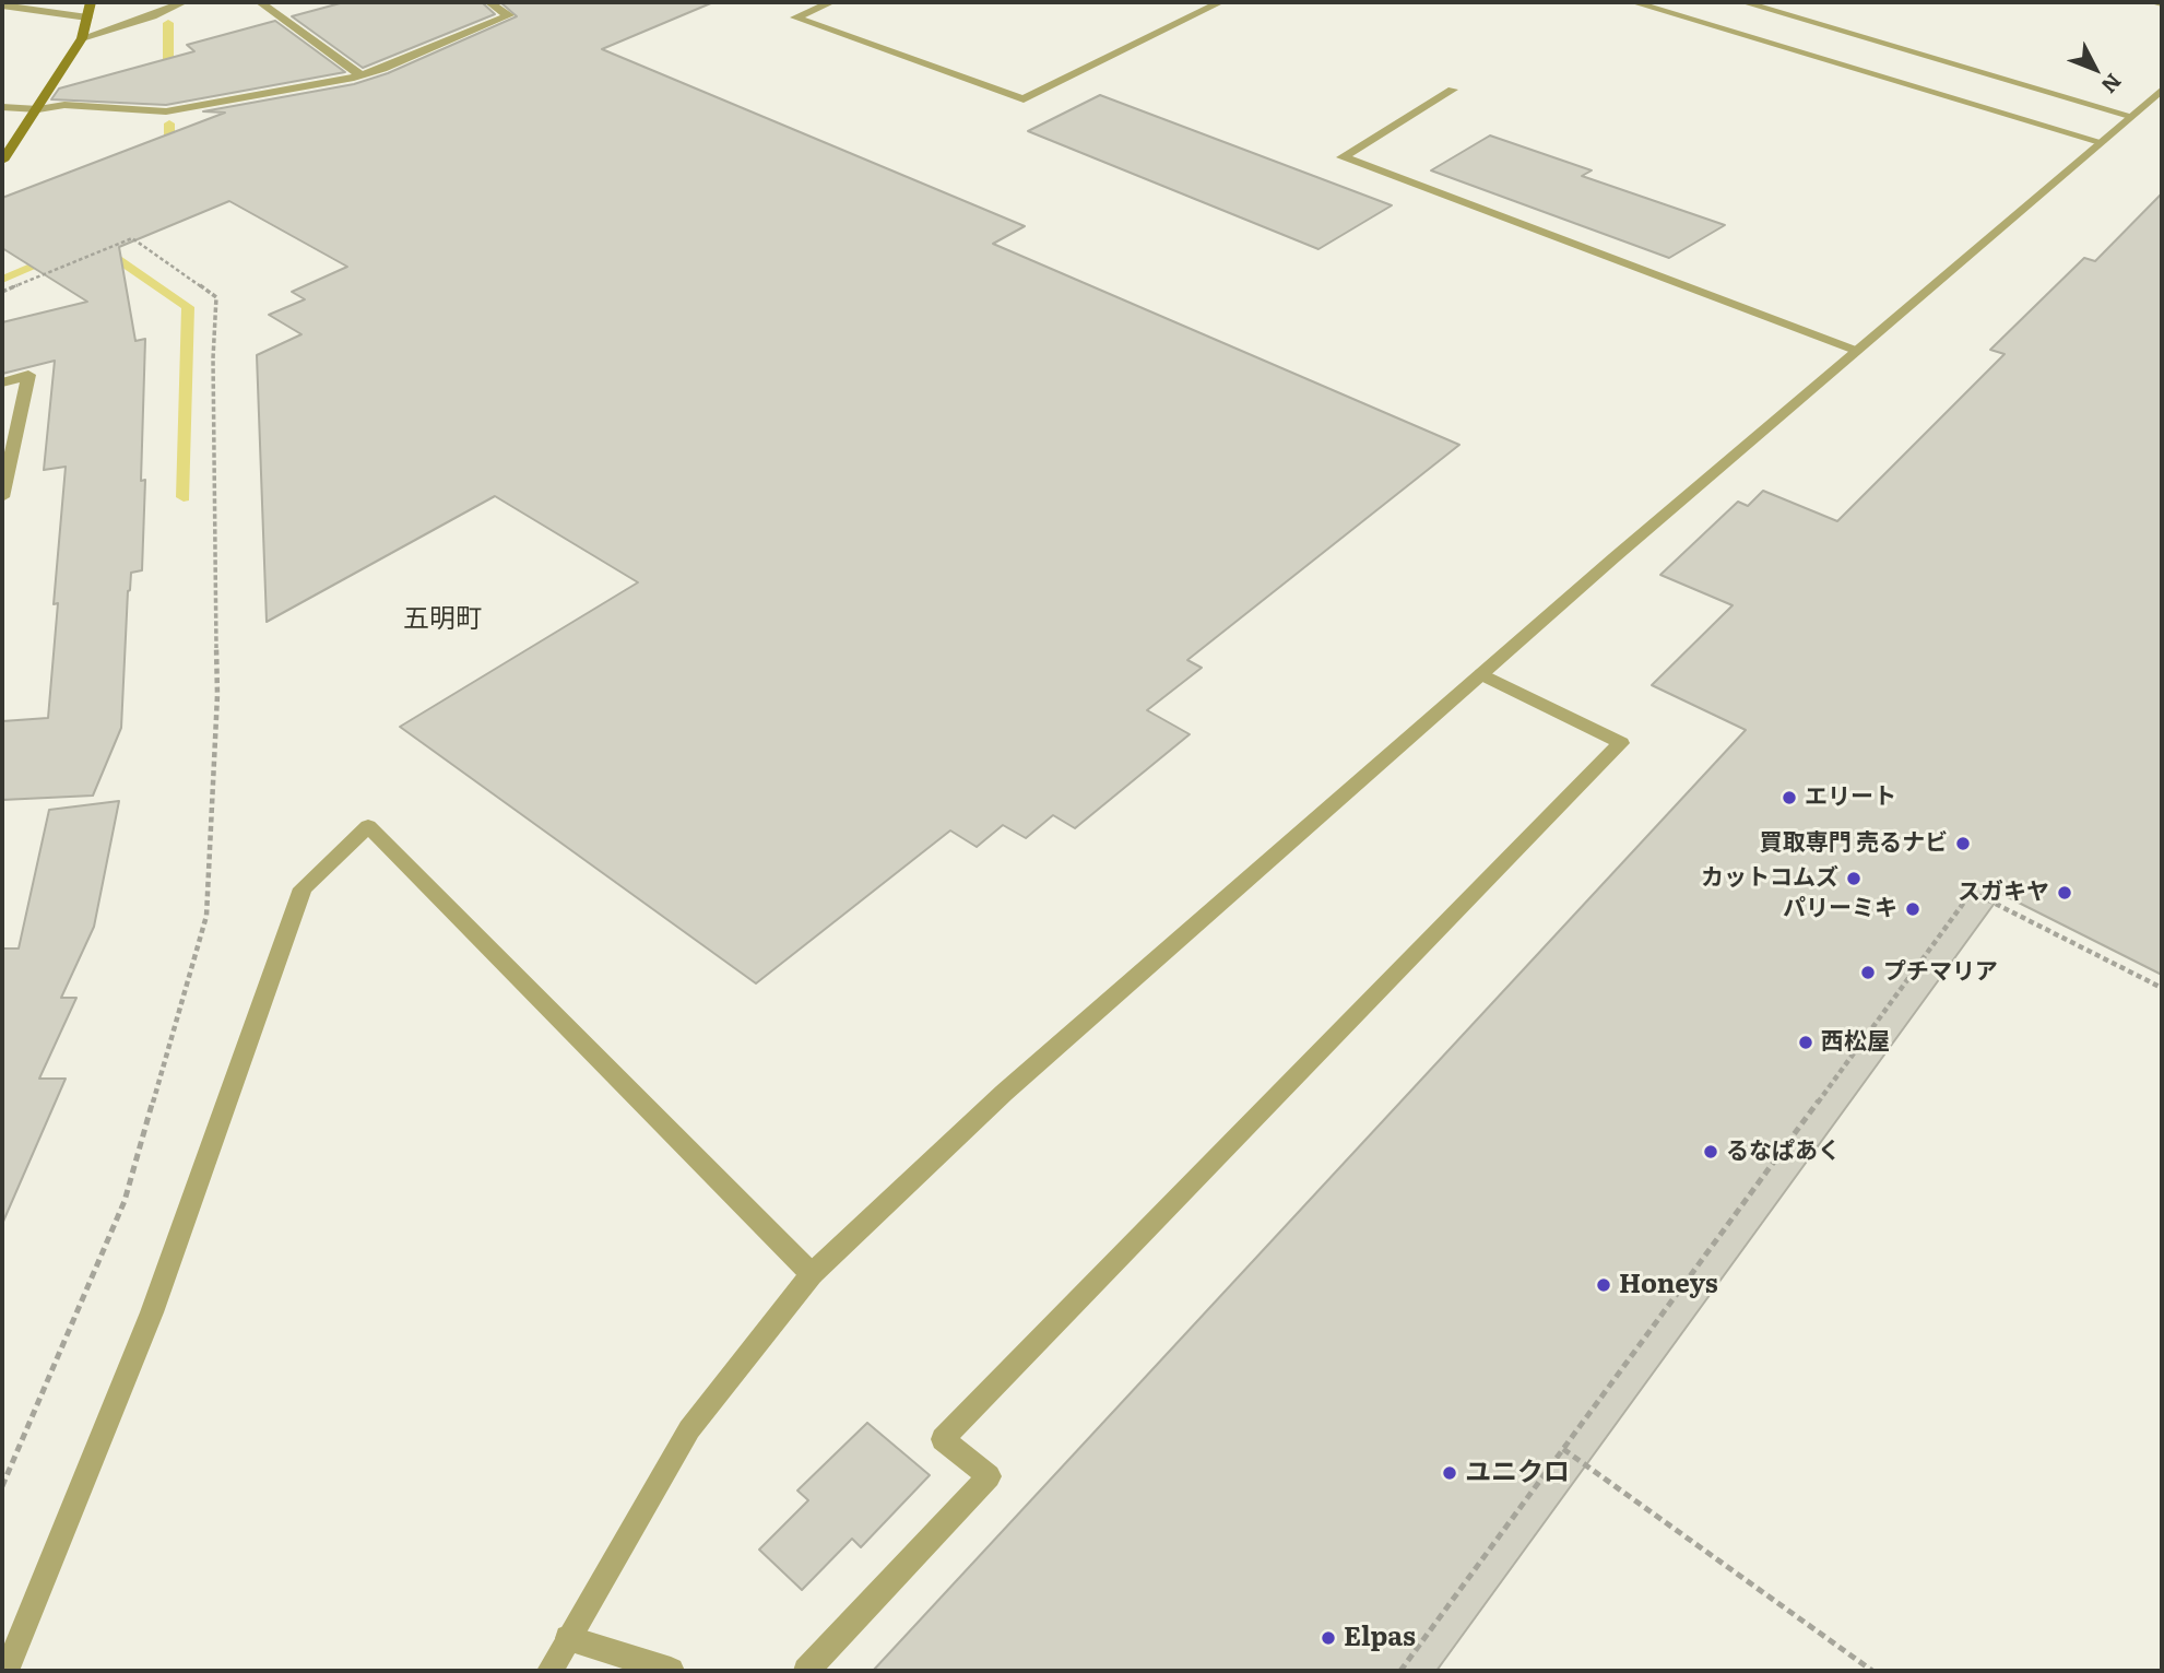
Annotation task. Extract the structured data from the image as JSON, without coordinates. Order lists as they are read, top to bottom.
{
  "districts": ["五明町"],
  "places": [
    "エリート",
    "買取専門 売るナビ",
    "カットコムズ",
    "スガキヤ",
    "パリーミキ",
    "プチマリア",
    "西松屋",
    "るなぱあく",
    "Honeys",
    "ユニクロ",
    "Elpas"
  ],
  "north": "bottom right"
}
